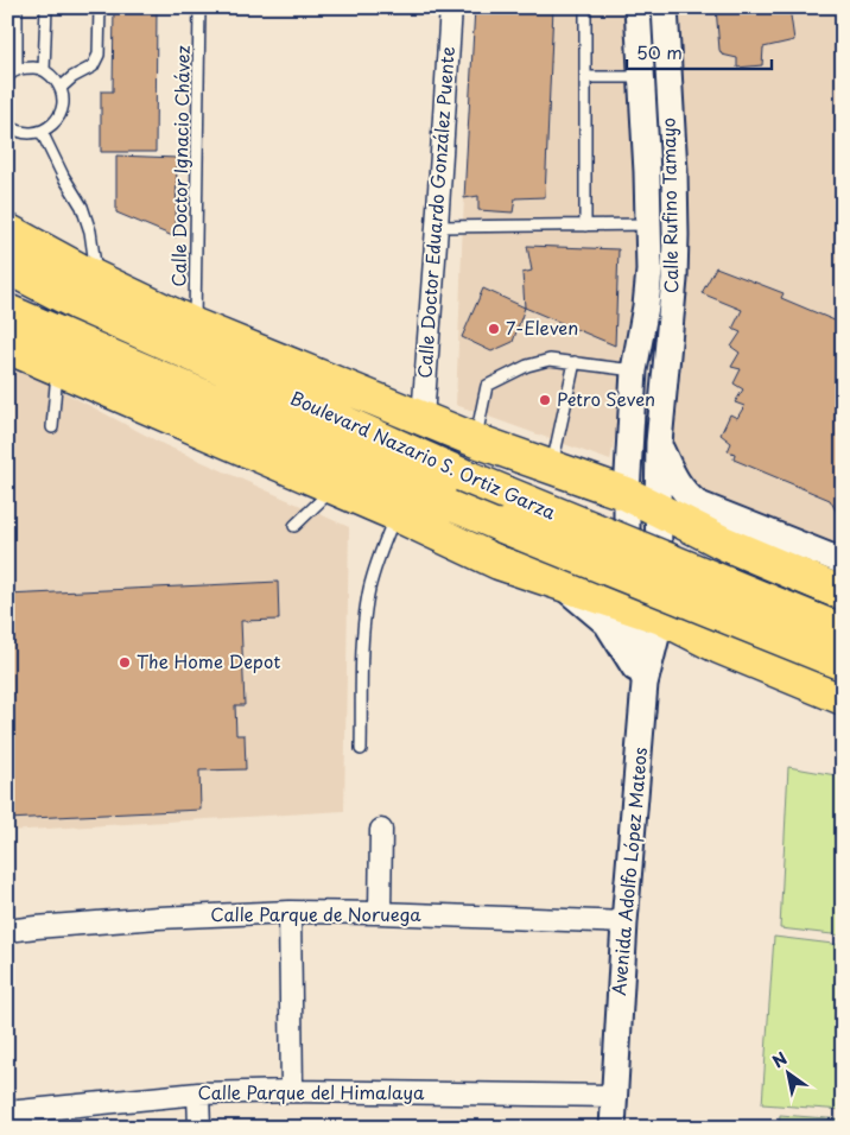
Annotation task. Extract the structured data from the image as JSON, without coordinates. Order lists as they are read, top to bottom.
{
  "streets": {
    "highway": ["Boulevard Nazario S. Ortiz Garza"],
    "street": [
      "Calle Rufino Tamayo",
      "Calle Doctor Eduardo González Puente",
      "Avenida Adolfo López Mateos",
      "Calle Parque de Noruega",
      "Calle Parque del Himalaya"
    ],
    "lane": ["Calle Doctor Ignacio Chávez"]
  },
  "crossings": [
    ["Calle Rufino Tamayo", "Avenida Adolfo López Mateos"],
    ["Avenida Adolfo López Mateos", "Calle Parque de Noruega"],
    ["Avenida Adolfo López Mateos", "Calle Parque del Himalaya"]
  ],
  "places": ["7-Eleven", "Petro Seven", "The Home Depot"],
  "scale_bar": "50 m",
  "north": "top left"
}
